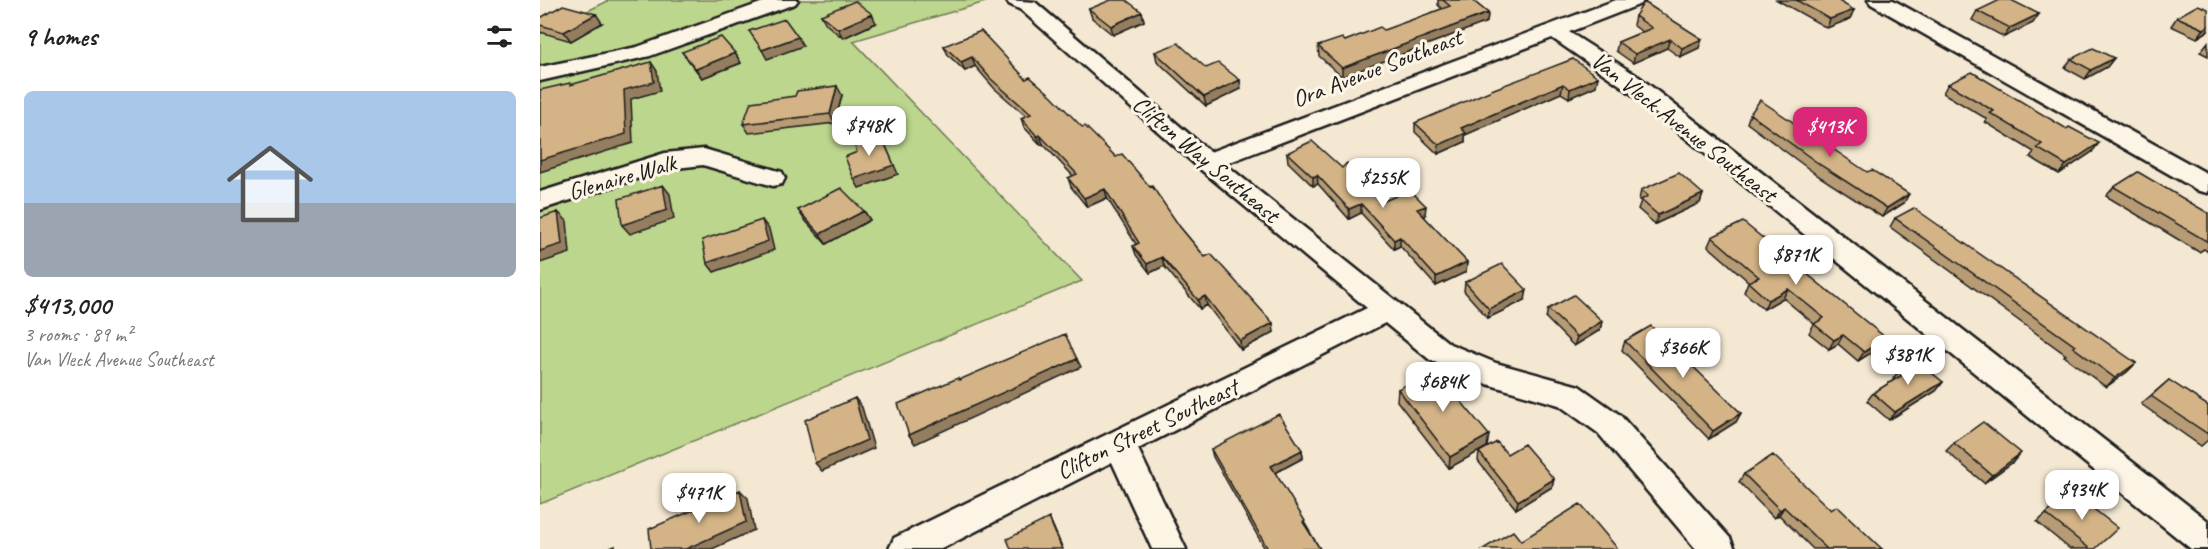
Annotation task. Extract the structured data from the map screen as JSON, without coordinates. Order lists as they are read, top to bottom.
{
  "streets": {
    "street": [
      "Ora Avenue Southeast",
      "Van Vleck Avenue Southeast",
      "Clifton Way Southeast",
      "Glenaire Walk",
      "Clifton Street Southeast"
    ]
  },
  "crossings": [
    ["Ora Avenue Southeast", "Van Vleck Avenue Southeast"],
    ["Ora Avenue Southeast", "Clifton Way Southeast"],
    ["Clifton Way Southeast", "Clifton Street Southeast"]
  ],
  "page": {
    "heading": "9 homes",
    "list": [
      {
        "name": "$413,000",
        "note": "3 rooms · 89 m² · Van Vleck Avenue Southeast"
      }
    ],
    "price": [
      "$748K",
      "$413K",
      "$255K",
      "$871K",
      "$366K",
      "$381K",
      "$684K",
      "$934K",
      "$471K"
    ]
  }
}
